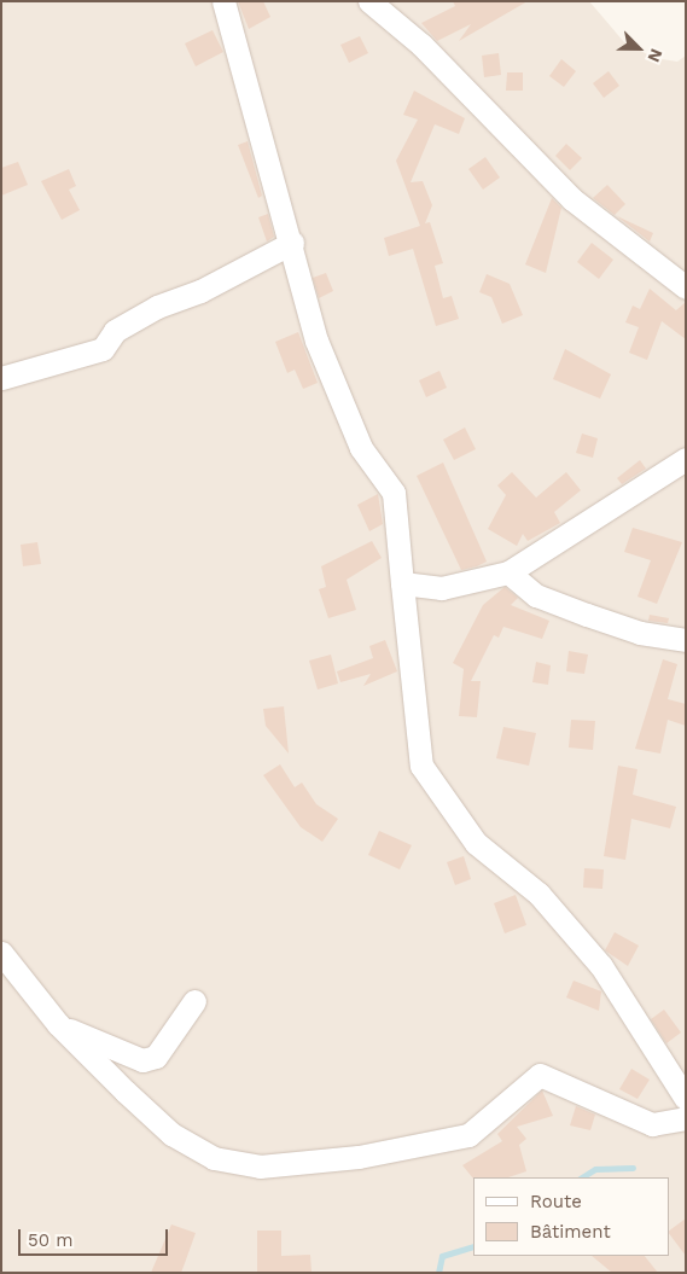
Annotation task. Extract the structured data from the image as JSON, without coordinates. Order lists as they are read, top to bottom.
{
  "legend": ["Route", "Bâtiment"],
  "scale_bar": "50 m",
  "north": "bottom right"
}
